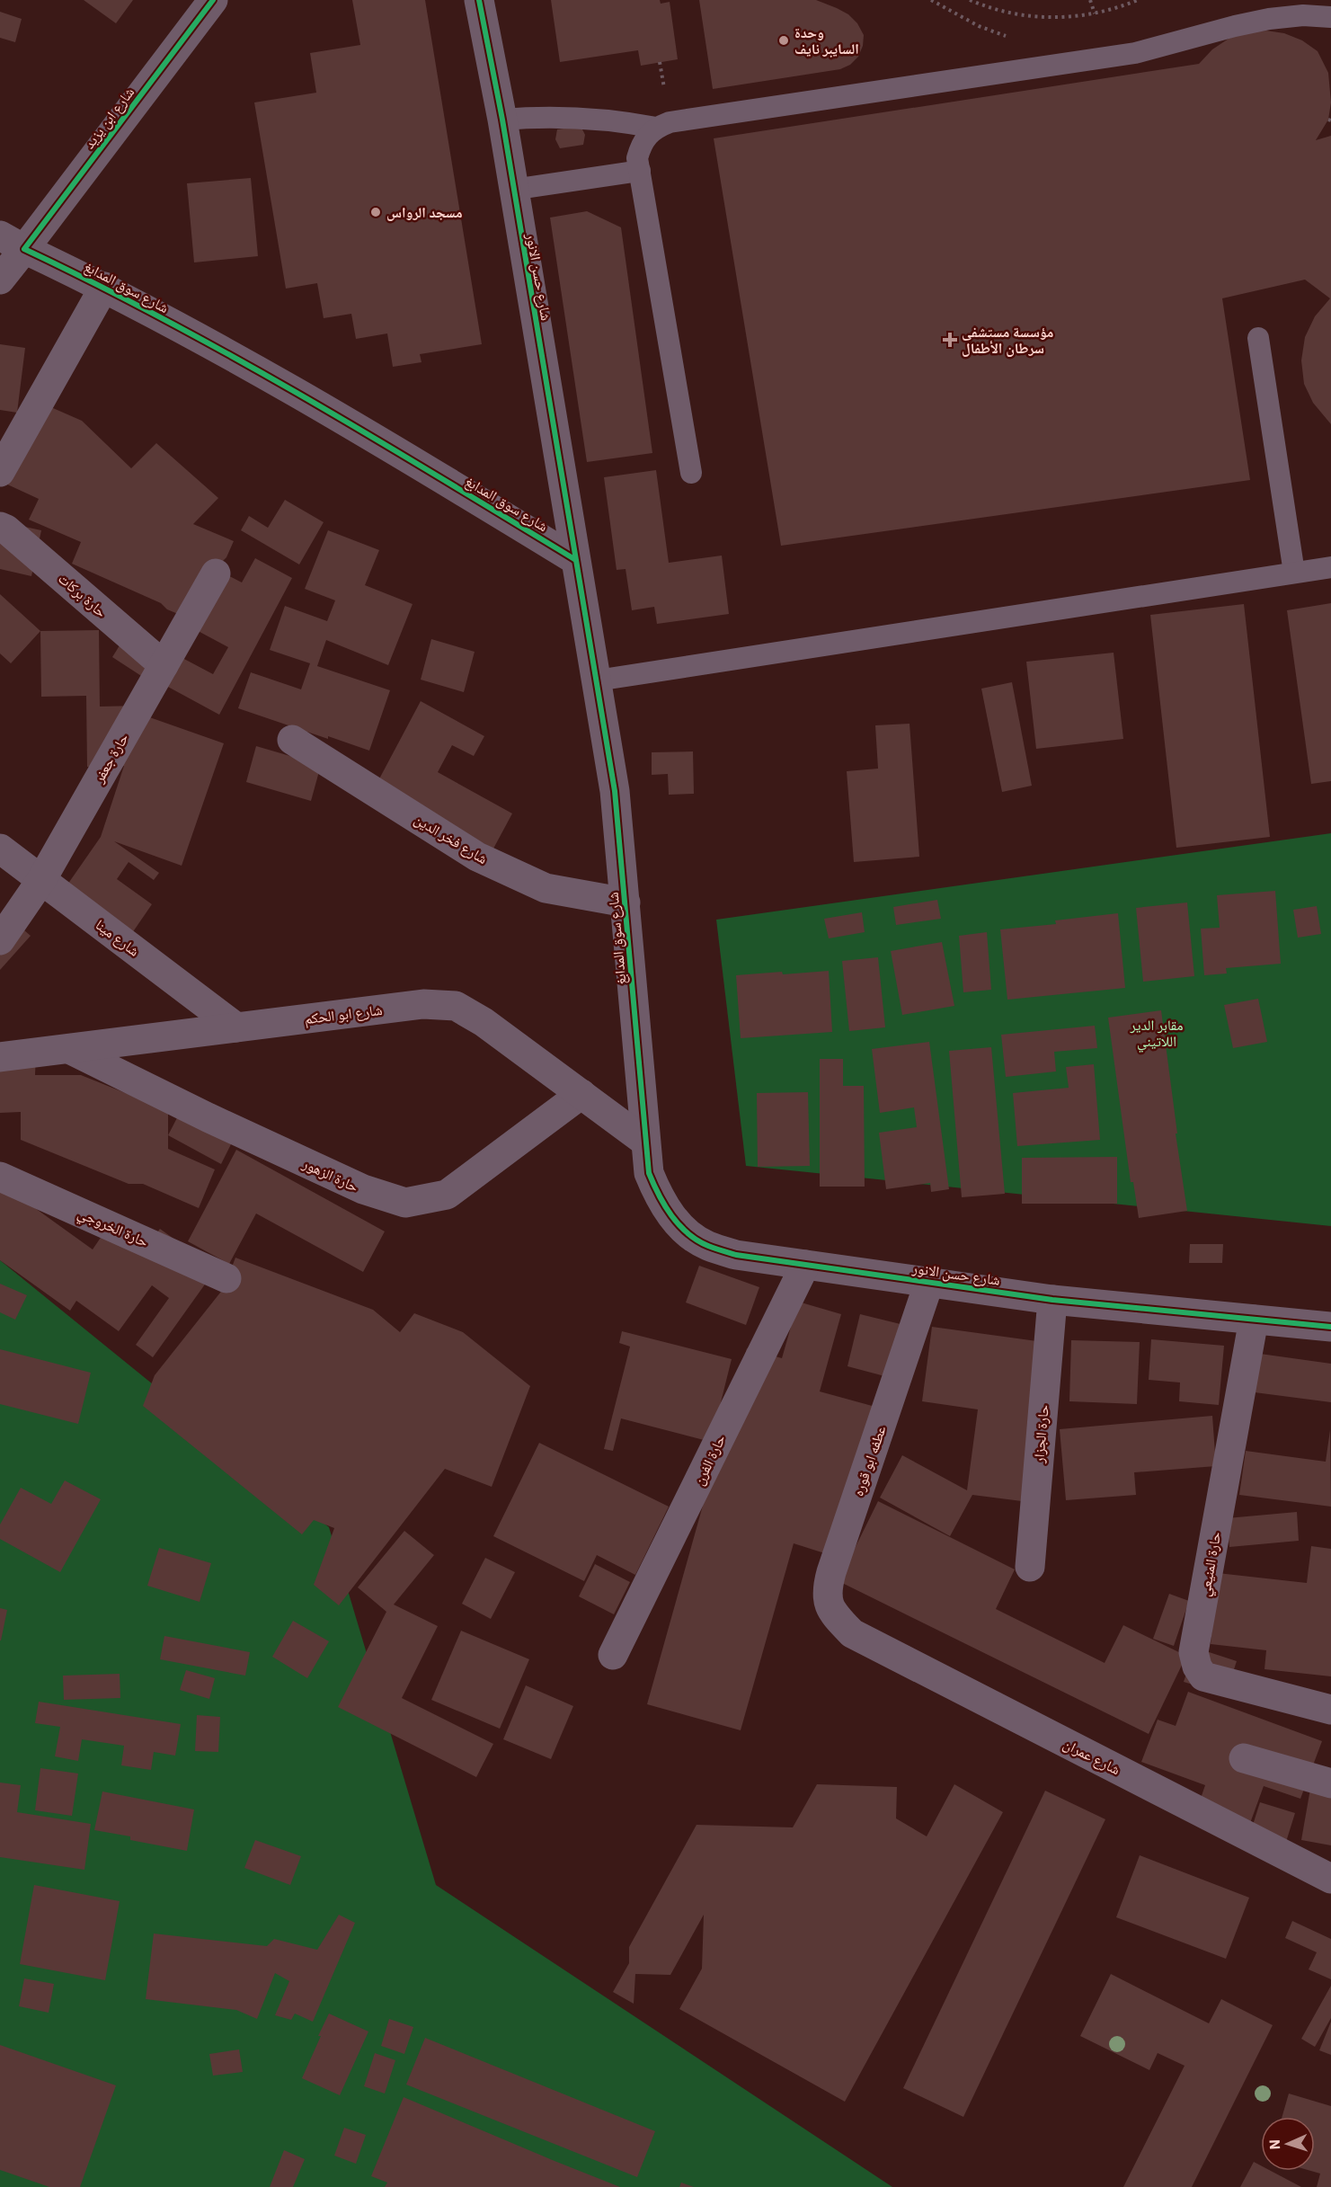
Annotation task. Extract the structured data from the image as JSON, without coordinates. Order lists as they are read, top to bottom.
{
  "streets": {
    "street": [
      "شارع ابن يزيد",
      "شارع حسن الانور",
      "شارع سوق المدابغ",
      "حارة بركات",
      "حارة جعفر",
      "شارع فخر الدين",
      "شارع مينا",
      "شارع ابو الحكم",
      "حارة الزهور",
      "حارة الخروجي",
      "حارة الجزار",
      "حارة الفرن",
      "عطفه ابو قوره",
      "حارة المنيعي",
      "شارع عمران"
    ]
  },
  "crossings": [
    ["شارع ابن يزيد", "شارع سوق المدابغ"],
    ["شارع حسن الانور", "شارع سوق المدابغ"],
    ["شارع حسن الانور", "شارع ابو الحكم"],
    ["شارع حسن الانور", "حارة الجزار"],
    ["شارع حسن الانور", "حارة الفرن"],
    ["شارع حسن الانور", "عطفه ابو قوره"],
    ["شارع حسن الانور", "حارة المنيعي"],
    ["شارع سوق المدابغ", "شارع فخر الدين"],
    ["شارع سوق المدابغ", "شارع ابو الحكم"],
    ["حارة بركات", "حارة جعفر"],
    ["حارة جعفر", "شارع مينا"],
    ["شارع مينا", "شارع ابو الحكم"],
    ["شارع ابو الحكم", "حارة الزهور"],
    ["عطفه ابو قوره", "شارع عمران"]
  ],
  "parks": ["مقابر الدير اللاتيني"],
  "places": {
    "other": ["وحدة السايبر نايف", "مسجد الرواس"],
    "health": ["مؤسسة مستشفى سرطان الأطفال"]
  },
  "north": "left"
}
